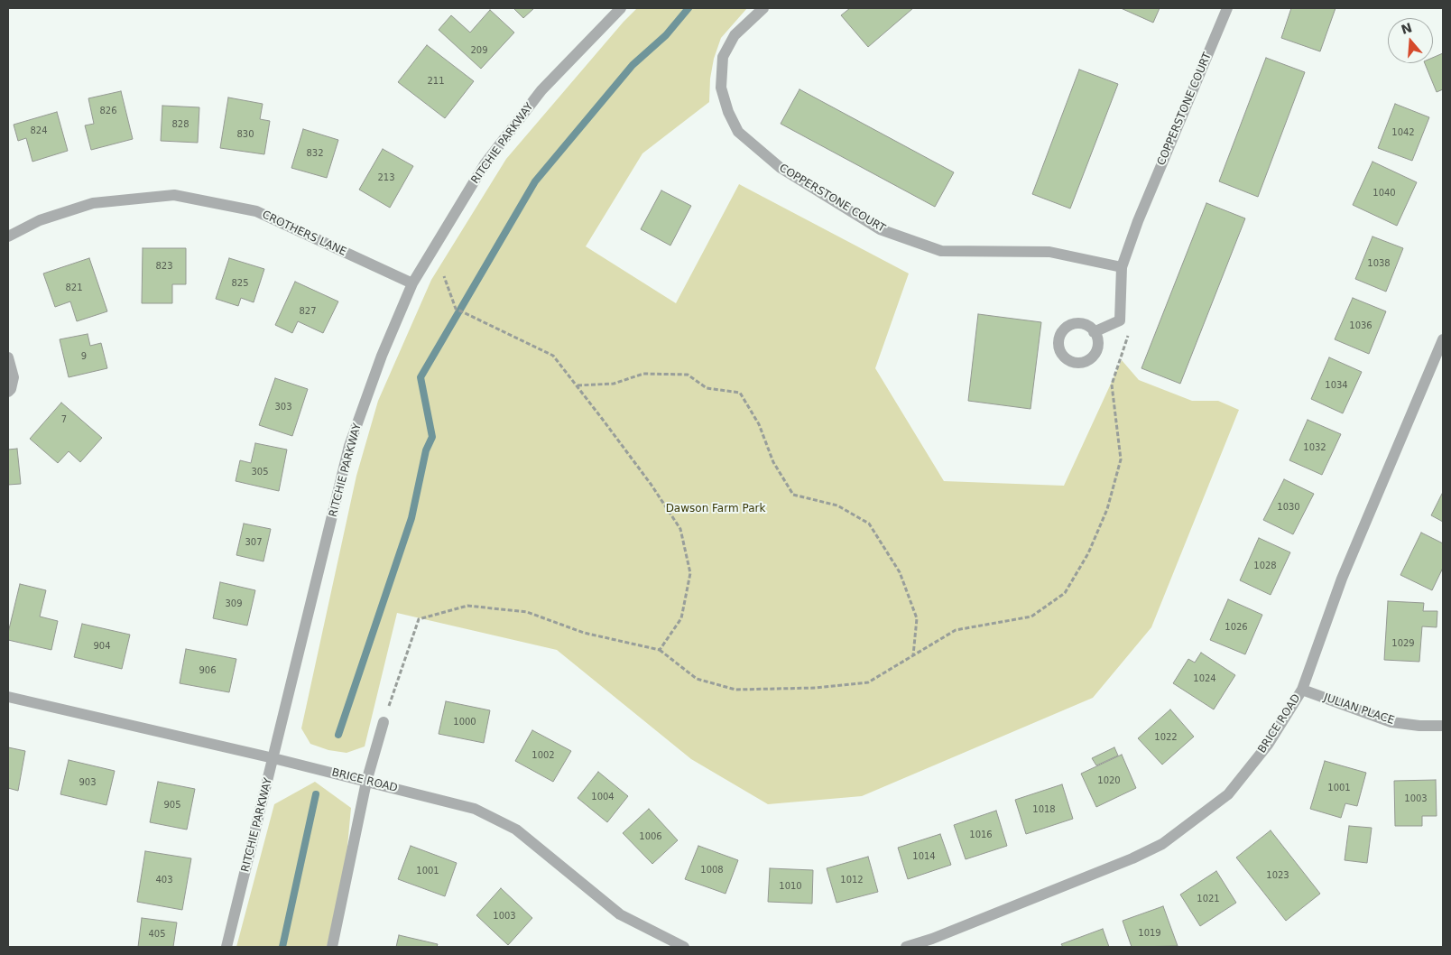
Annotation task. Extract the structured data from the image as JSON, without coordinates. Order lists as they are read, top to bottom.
{
  "streets": {
    "street": [
      "COPPERSTONE COURT",
      "RITCHIE PARKWAY",
      "CROTHERS LANE",
      "JULIAN PLACE",
      "BRICE ROAD"
    ]
  },
  "crossings": [
    ["RITCHIE PARKWAY", "CROTHERS LANE"],
    ["RITCHIE PARKWAY", "BRICE ROAD"],
    ["JULIAN PLACE", "BRICE ROAD"]
  ],
  "parks": ["Dawson Farm Park"],
  "house_numbers": [
    "209",
    "211",
    "826",
    "828",
    "824",
    "1042",
    "830",
    "832",
    "213",
    "1040",
    "1038",
    "823",
    "825",
    "821",
    "827",
    "1036",
    "9",
    "1034",
    "303",
    "7",
    "1032",
    "305",
    "1030",
    "307",
    "1028",
    "309",
    "1026",
    "1029",
    "904",
    "906",
    "1024",
    "1000",
    "1022",
    "1002",
    "1020",
    "903",
    "1001",
    "1004",
    "1003",
    "905",
    "1018",
    "1016",
    "1006",
    "1014",
    "1008",
    "1001",
    "1023",
    "403",
    "1012",
    "1010",
    "1021",
    "1003",
    "1019",
    "405"
  ],
  "north": "top"
}
